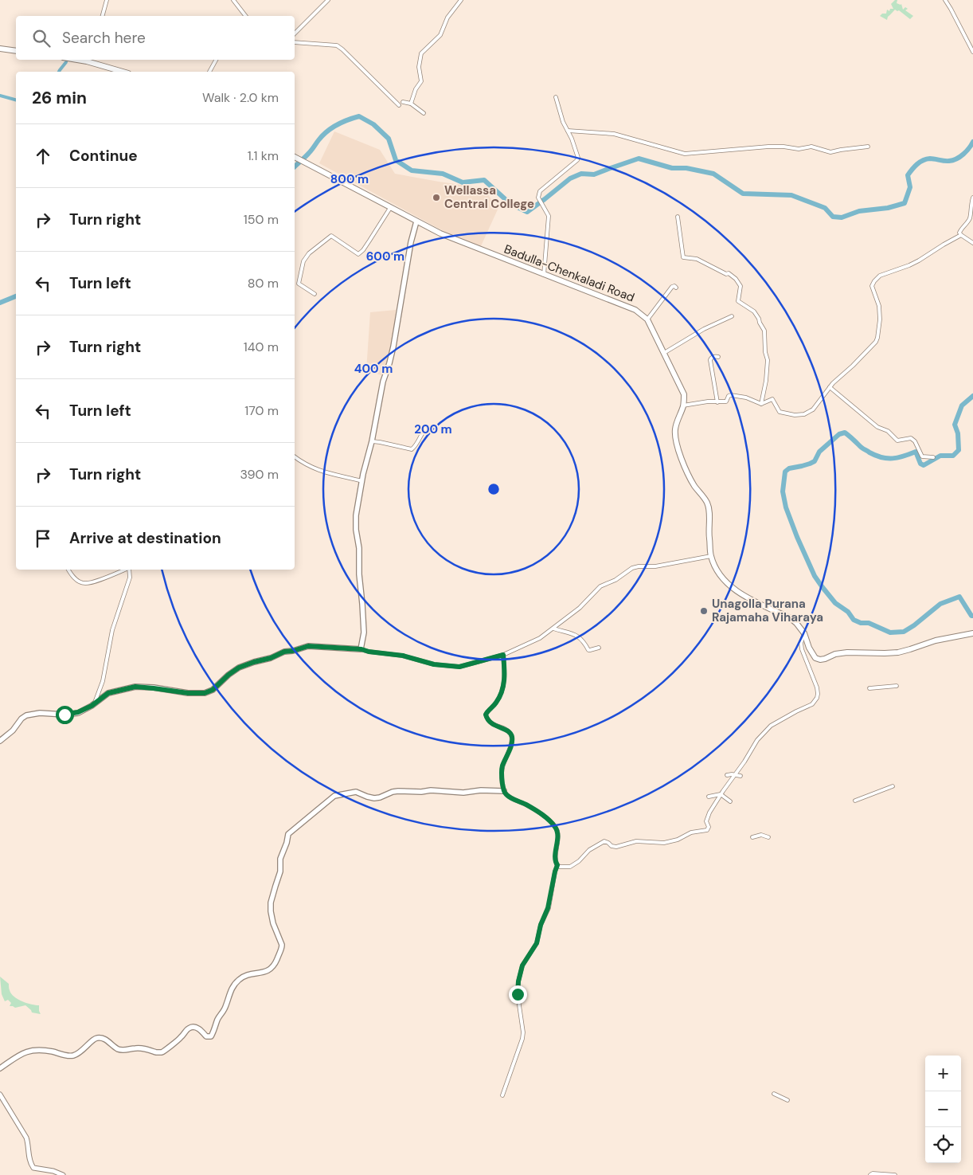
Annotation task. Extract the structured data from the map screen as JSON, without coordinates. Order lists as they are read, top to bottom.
{
  "streets": {
    "highway": ["Badulla-Chenkaladi Road"]
  },
  "places": ["Wellassa Central College", "Unagolla Purana Rajamaha Viharaya"],
  "page": {
    "search": "Search here",
    "heading": ["26 min", "Walk · 2.0 km"],
    "list": [
      ["Continue", "1.1 km"],
      ["Turn right", "150 m"],
      ["Turn left", "80 m"],
      ["Turn right", "140 m"],
      ["Turn left", "170 m"],
      ["Turn right", "390 m"],
      "Arrive at destination"
    ],
    "map_buttons": ["+", "−"]
  },
  "rings": [
    "800 m",
    "600 m",
    "400 m",
    "200 m"
  ]
}
